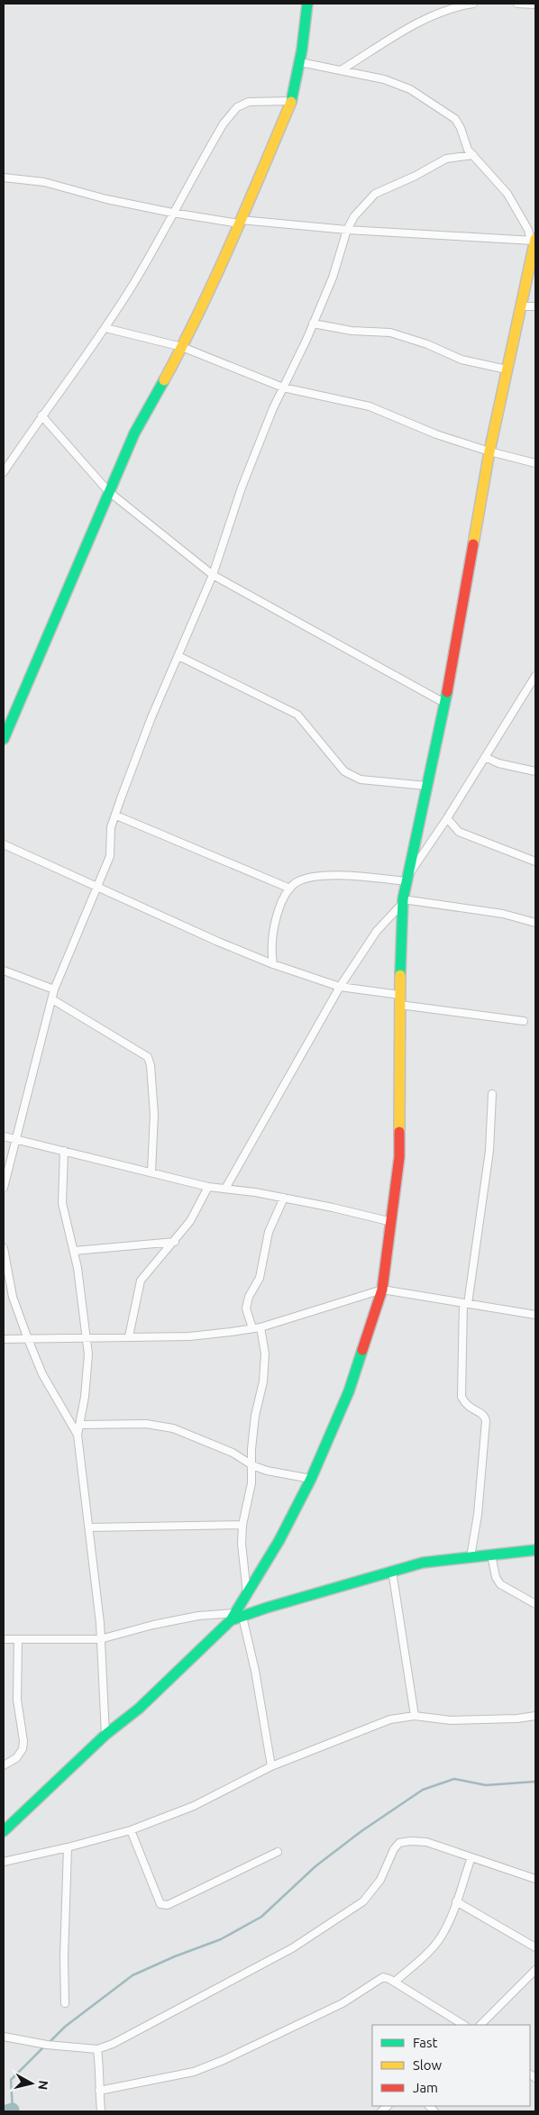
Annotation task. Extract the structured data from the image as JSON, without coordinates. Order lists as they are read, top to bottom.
{
  "legend": ["Fast", "Slow", "Jam"],
  "north": "right"
}
